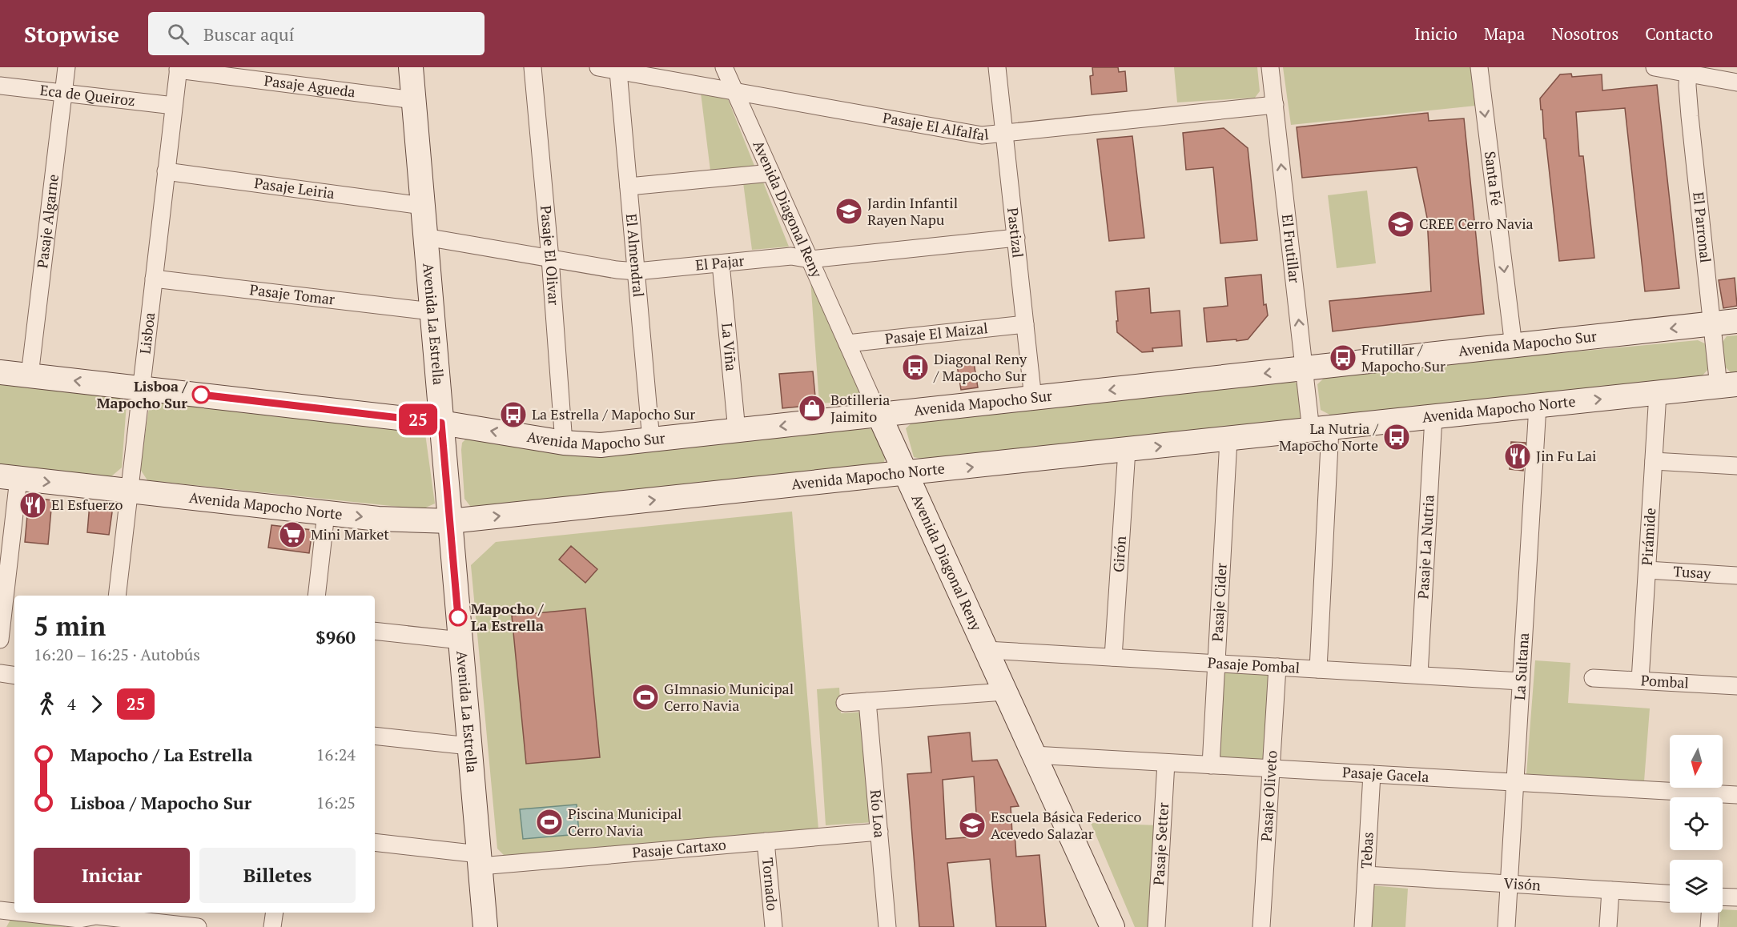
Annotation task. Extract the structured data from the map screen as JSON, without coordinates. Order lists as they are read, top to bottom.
{
  "streets": {
    "street": [
      "Pasaje Agueda",
      "Eca de Queiroz",
      "Pasaje El Alfalfal",
      "Santa Fé",
      "Pasaje Leiria",
      "Avenida Diagonal Reny",
      "Pasaje Algarne",
      "El Parronal",
      "Pastizal",
      "El Frutillar",
      "Pasaje El Olivar",
      "El Almendral",
      "El Pajar",
      "Pasaje Tomar",
      "Avenida La Estrella",
      "Lisboa",
      "Pasaje El Maizal",
      "Avenida Mapocho Sur",
      "La Viña",
      "Avenida Mapocho Norte",
      "Pirámide",
      "Pasaje La Nutria",
      "Girón",
      "Tusay",
      "Pasaje Cider",
      "Pasaje Pombal",
      "La Sultana",
      "Pombal",
      "Pasaje Gacela",
      "Pasaje Oliveto",
      "Río Loa",
      "Pasaje Setter",
      "Pasaje Cartaxo",
      "Tebas",
      "Tornado",
      "Visón"
    ]
  },
  "crossings": [
    ["Pasaje Agueda", "Avenida La Estrella"],
    ["Pasaje Agueda", "Lisboa"],
    ["Eca de Queiroz", "Pasaje Algarne"],
    ["Eca de Queiroz", "Lisboa"],
    ["Pasaje El Alfalfal", "Avenida Diagonal Reny"],
    ["Pasaje El Alfalfal", "Pastizal"],
    ["Pasaje El Alfalfal", "El Frutillar"],
    ["Pasaje El Alfalfal", "El Almendral"],
    ["Santa Fé", "Avenida Mapocho Sur"],
    ["Pasaje Leiria", "Avenida La Estrella"],
    ["Pasaje Leiria", "Lisboa"],
    ["Avenida Diagonal Reny", "El Pajar"],
    ["Avenida Diagonal Reny", "Pasaje El Maizal"],
    ["Avenida Diagonal Reny", "Avenida Mapocho Sur"],
    ["Avenida Diagonal Reny", "Avenida Mapocho Norte"],
    ["Avenida Diagonal Reny", "Pasaje Pombal"],
    ["Avenida Diagonal Reny", "Pasaje Gacela"],
    ["Pasaje Algarne", "Avenida Mapocho Sur"],
    ["El Parronal", "Avenida Mapocho Sur"],
    ["El Parronal", "Avenida Mapocho Norte"],
    ["Pastizal", "El Pajar"],
    ["Pastizal", "Pasaje El Maizal"],
    ["Pastizal", "Avenida Mapocho Sur"],
    ["El Frutillar", "Avenida Mapocho Sur"],
    ["El Frutillar", "Avenida Mapocho Norte"],
    ["Pasaje El Olivar", "El Pajar"],
    ["Pasaje El Olivar", "Avenida Mapocho Sur"],
    ["El Almendral", "El Pajar"],
    ["El Almendral", "Avenida Mapocho Sur"],
    ["El Pajar", "Avenida La Estrella"],
    ["El Pajar", "La Viña"],
    ["Pasaje Tomar", "Avenida La Estrella"],
    ["Pasaje Tomar", "Lisboa"],
    ["Avenida La Estrella", "Avenida Mapocho Sur"],
    ["Avenida La Estrella", "Avenida Mapocho Norte"],
    ["Avenida La Estrella", "Pasaje Cartaxo"],
    ["Lisboa", "Avenida Mapocho Sur"],
    ["Lisboa", "Avenida Mapocho Norte"],
    ["Avenida Mapocho Sur", "La Viña"],
    ["Avenida Mapocho Norte", "Pirámide"],
    ["Avenida Mapocho Norte", "Pasaje La Nutria"],
    ["Avenida Mapocho Norte", "Girón"],
    ["Avenida Mapocho Norte", "Pasaje Cider"],
    ["Avenida Mapocho Norte", "La Sultana"],
    ["Pirámide", "Tusay"],
    ["Pirámide", "Pombal"],
    ["Pasaje La Nutria", "Pasaje Pombal"],
    ["Girón", "Pasaje Pombal"],
    ["Pasaje Cider", "Pasaje Pombal"],
    ["Pasaje Cider", "Pasaje Gacela"],
    ["Pasaje Pombal", "La Sultana"],
    ["Pasaje Pombal", "Pasaje Oliveto"],
    ["La Sultana", "Pasaje Gacela"],
    ["La Sultana", "Visón"],
    ["Pasaje Gacela", "Pasaje Oliveto"],
    ["Pasaje Gacela", "Pasaje Setter"],
    ["Pasaje Gacela", "Tebas"],
    ["Río Loa", "Pasaje Cartaxo"],
    ["Pasaje Cartaxo", "Tornado"],
    ["Tebas", "Visón"]
  ],
  "one_way": [
    "Santa Fé",
    "El Frutillar",
    "Avenida Mapocho Sur",
    "Avenida Mapocho Norte"
  ],
  "places": {
    "school or university": ["Jardin Infantil Rayen Napu", "CREE Cerro Navia", "Escuela Básica Federico Acevedo Salazar"],
    "bus stop": [
      "Frutillar / Mapocho Sur",
      "Diagonal Reny / Mapocho Sur",
      "La Estrella / Mapocho Sur",
      "La Nutria / Mapocho Norte"
    ],
    "other": ["Lisboa / Mapocho Sur", "Mapocho / La Estrella"],
    "shop": ["Botilleria Jaimito"],
    "restaurant": ["Jin Fu Lai", "El Esfuerzo"],
    "supermarket": ["Mini Market"],
    "sports": ["GImnasio Municipal Cerro Navia", "Piscina Municipal Cerro Navia"]
  },
  "lines": ["bus line 25"],
  "north": "bottom",
  "page": {
    "header": "Stopwise",
    "search": "Buscar aquí",
    "nav": [
      "Inicio",
      "Mapa",
      "Nosotros",
      "Contacto"
    ],
    "on_map": "25",
    "heading": ["5 min", "16:20 – 16:25 · Autobús", "$960"],
    "legs": ["4", "25"],
    "list": [
      {
        "name": "Mapocho / La Estrella",
        "value": "16:24"
      },
      {
        "name": "Lisboa / Mapocho Sur",
        "value": "16:25"
      }
    ],
    "buttons": ["Iniciar", "Billetes"]
  }
}
